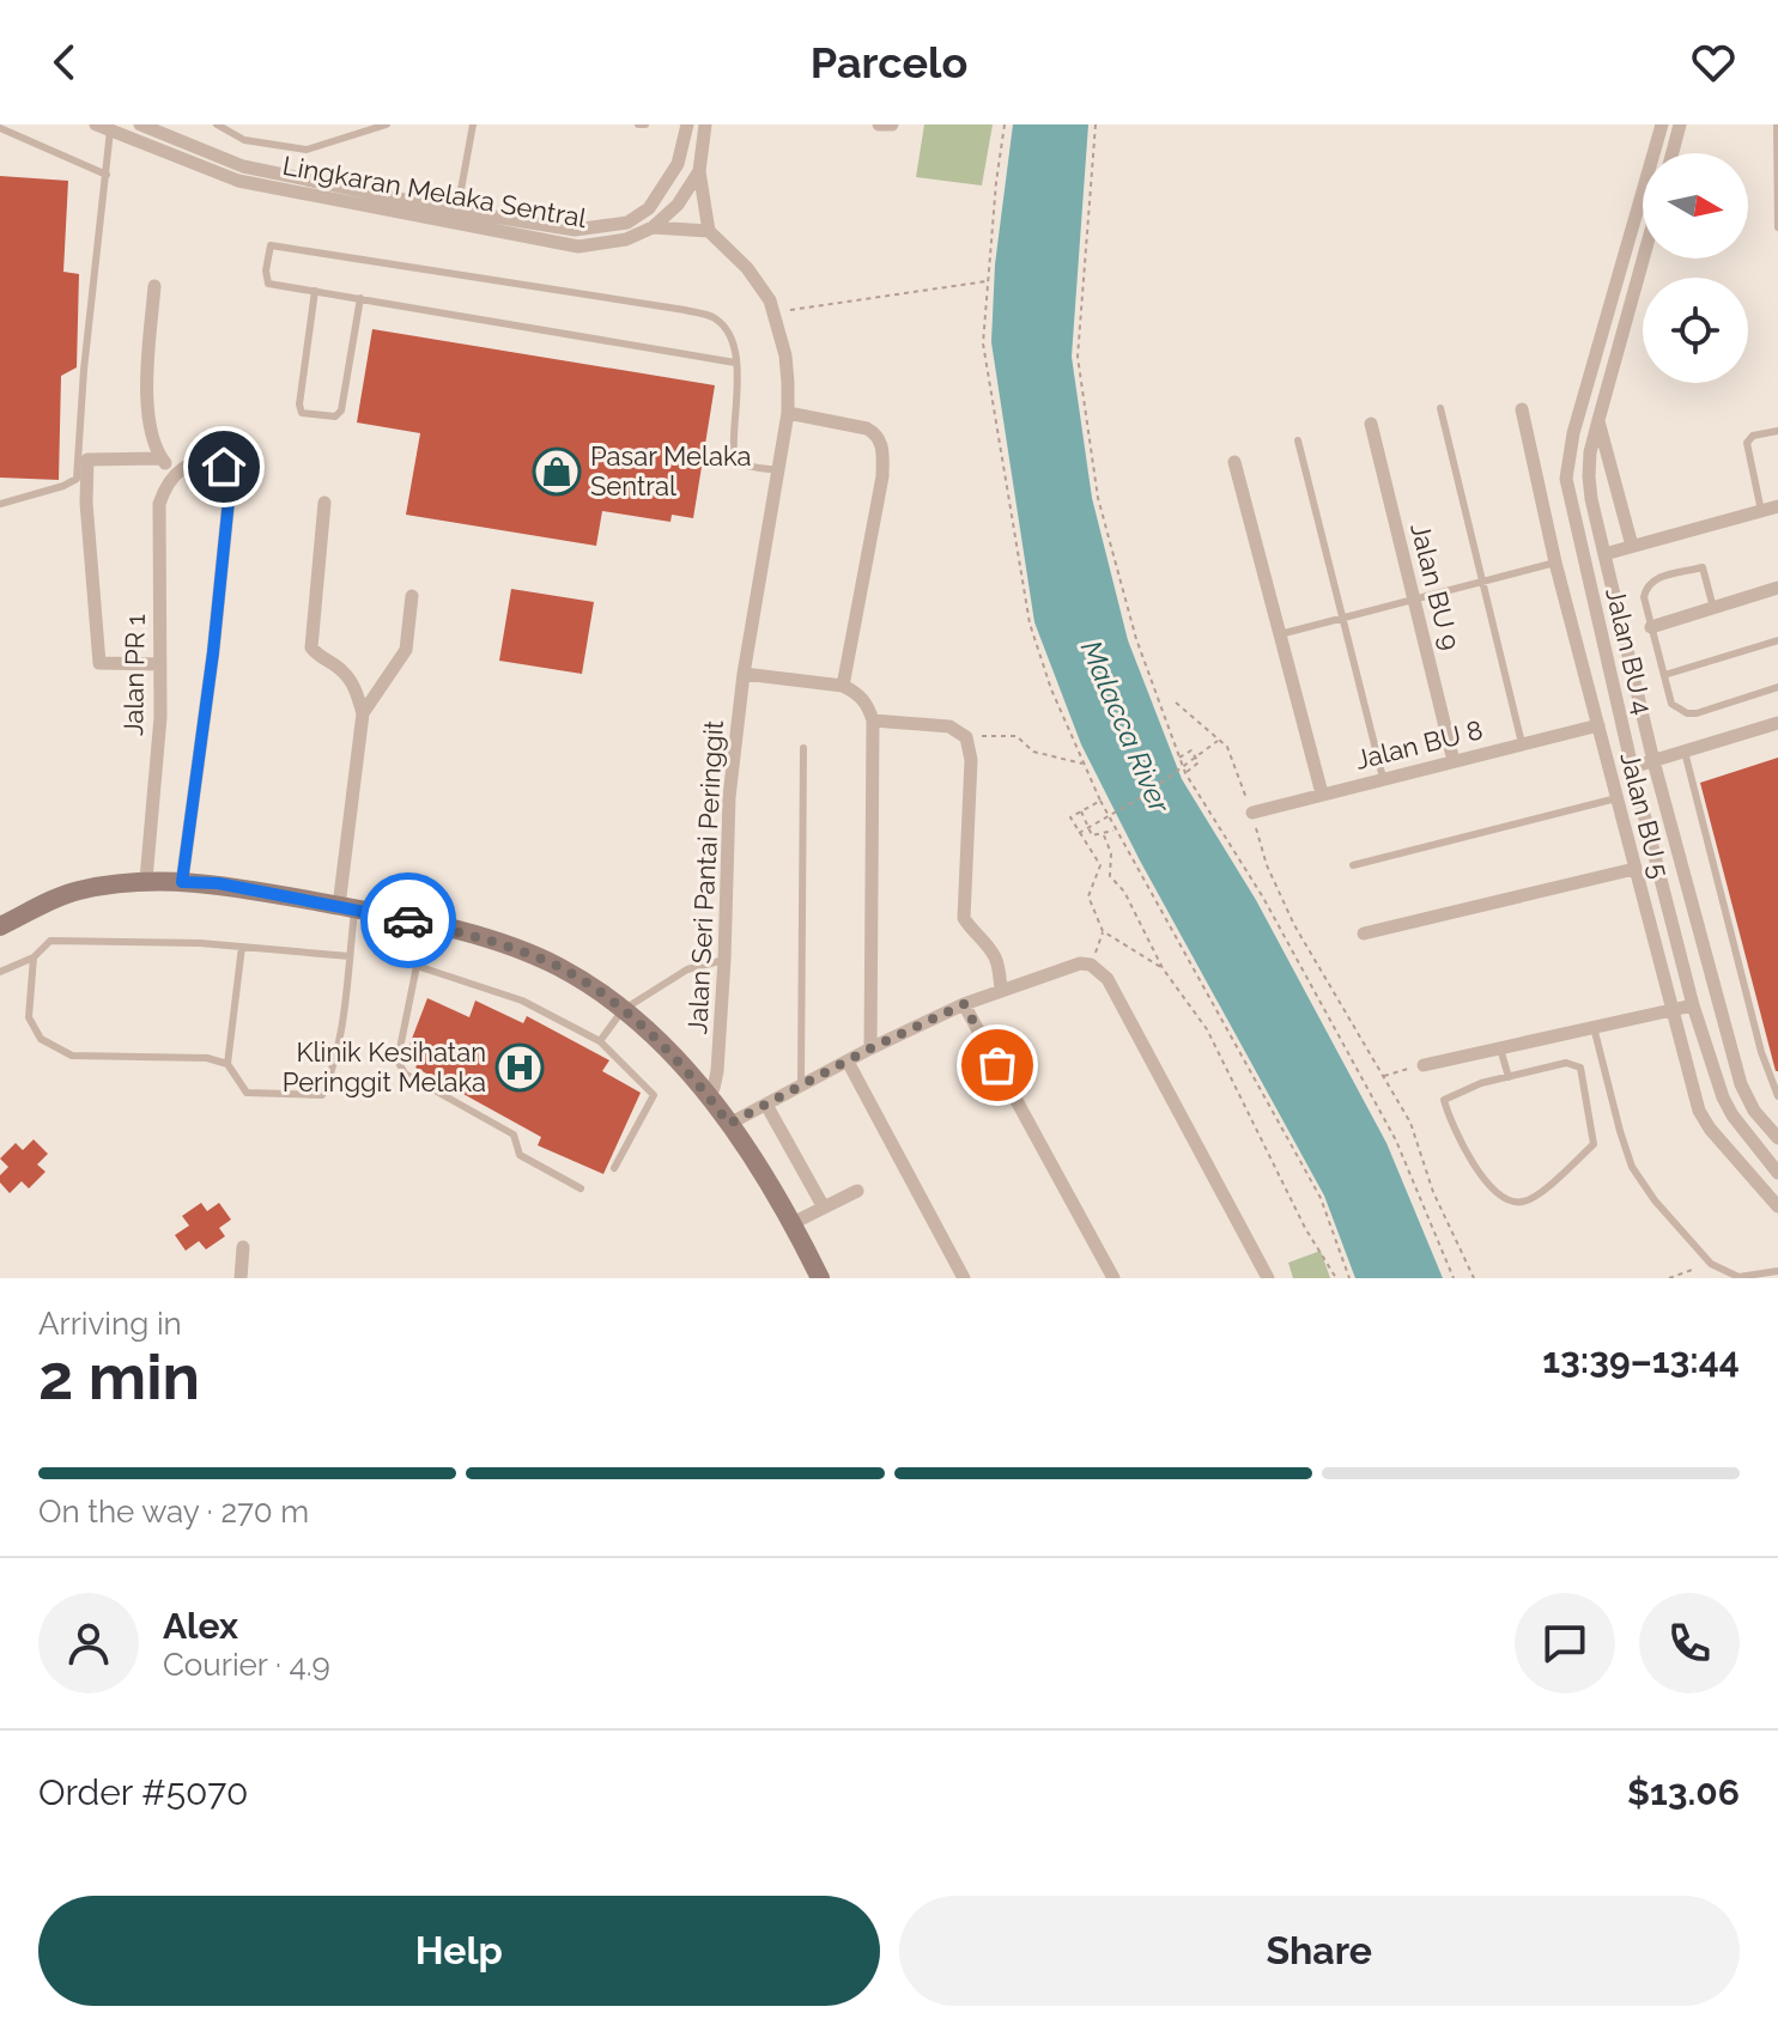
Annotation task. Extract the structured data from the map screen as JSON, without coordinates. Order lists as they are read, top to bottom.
{
  "streets": {
    "street": [
      "Lingkaran Melaka Sentral",
      "Jalan BU 9",
      "Jalan BU 4",
      "Jalan PR 1",
      "Jalan BU 8",
      "Jalan BU 5",
      "Jalan Seri Pantai Peringgit"
    ]
  },
  "crossings": [
    ["Jalan BU 9", "Jalan BU 8"],
    ["Jalan BU 8", "Jalan BU 5"]
  ],
  "water": ["Malacca River"],
  "places": {
    "shop": ["Pasar Melaka Sentral"],
    "hospital": ["Klinik Kesihatan Peringgit Melaka"]
  },
  "north": "right",
  "page": {
    "header": "Parcelo",
    "heading": ["2 min", "Arriving in", "13:39–13:44"],
    "panel": [
      "Alex",
      "Courier · 4.9",
      "Order #5070",
      "$13.06"
    ],
    "bar": "On the way · 270 m",
    "buttons": ["Help", "Share"]
  }
}
